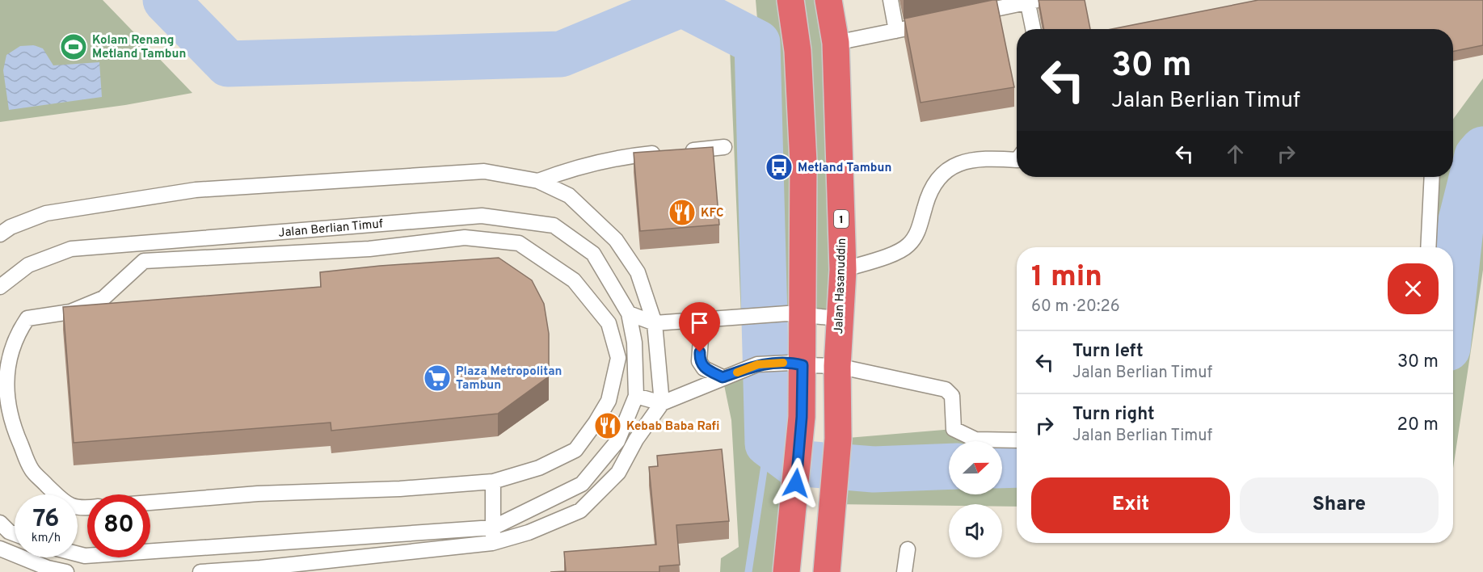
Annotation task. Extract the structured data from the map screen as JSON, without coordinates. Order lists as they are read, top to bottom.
{
  "streets": {
    "highway": ["1", "Jalan Hasanuddin"],
    "lane": ["Jalan Berlian Timuf"]
  },
  "places": {
    "sports": ["Kolam Renang Metland Tambun"],
    "bus stop": ["Metland Tambun"],
    "restaurant": ["KFC", "Kebab Baba Rafi"],
    "supermarket": ["Plaza Metropolitan Tambun"]
  },
  "north": "right",
  "page": {
    "turn": ["30 m", "Jalan Berlian Timuf"],
    "heading": ["1 min", "60 m · 20:26"],
    "list": [
      {
        "name": "Turn left",
        "note": "Jalan Berlian Timuf",
        "value": "30 m"
      },
      {
        "name": "Turn right",
        "note": "Jalan Berlian Timuf",
        "value": "20 m"
      }
    ],
    "buttons": ["Exit", "Share"],
    "speed": "76 km/h",
    "limit": "80"
  }
}
